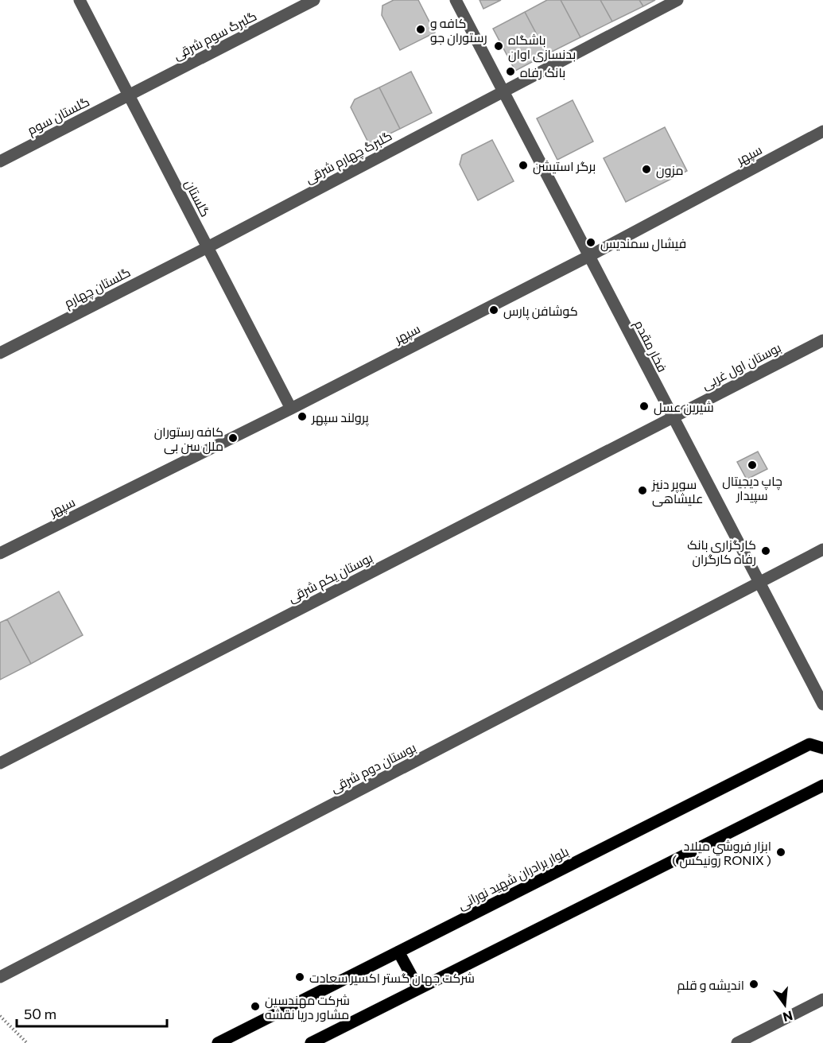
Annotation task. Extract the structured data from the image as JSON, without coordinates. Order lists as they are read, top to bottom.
{
  "streets": {
    "main road": ["بلوار برادران شهید نورانی"],
    "street": [
      "گلبرگ سوم شرقی",
      "گلستان سوم",
      "سپهر",
      "گلبرگ چهارم شرقی",
      "گلستان",
      "گلستان چهارم",
      "فخار مقدم",
      "بوستان اول غربی",
      "بوستان یکم شرقی",
      "بوستان دوم شرقی"
    ]
  },
  "crossings": [
    ["گلبرگ سوم شرقی", "گلستان سوم"],
    ["گلبرگ سوم شرقی", "گلستان"],
    ["گلستان سوم", "گلستان"],
    ["سپهر", "گلستان"],
    ["سپهر", "فخار مقدم"],
    ["گلبرگ چهارم شرقی", "گلستان"],
    ["گلبرگ چهارم شرقی", "گلستان چهارم"],
    ["گلبرگ چهارم شرقی", "فخار مقدم"],
    ["گلستان", "گلستان چهارم"],
    ["فخار مقدم", "بوستان اول غربی"],
    ["فخار مقدم", "بوستان یکم شرقی"],
    ["فخار مقدم", "بوستان دوم شرقی"],
    ["بوستان اول غربی", "بوستان یکم شرقی"]
  ],
  "places": [
    "کافه و رستوران جو",
    "باشگاه بدنسازی اوان",
    "بانک رفاه",
    "برگر استیشن",
    "مزون",
    "فیشال سمندیس",
    "کوشافن پارس",
    "شیرین عسل",
    "پرولند سپهر",
    "کافه رستوران ملل سن بی",
    "چاپ دیجیتال سپیدار",
    "سوپر دنيز عليشاهى",
    "کارگزاری بانک رفاه کارگران",
    "ابزار فروشي ميلاد ( رونیکس RONIX )",
    "شرکت جهان گستر اکسیر سعادت",
    "اندیشه و قلم",
    "شرکت مهندسین مشاور دریا نقشه"
  ],
  "scale_bar": "50 m",
  "north": "bottom"
}
